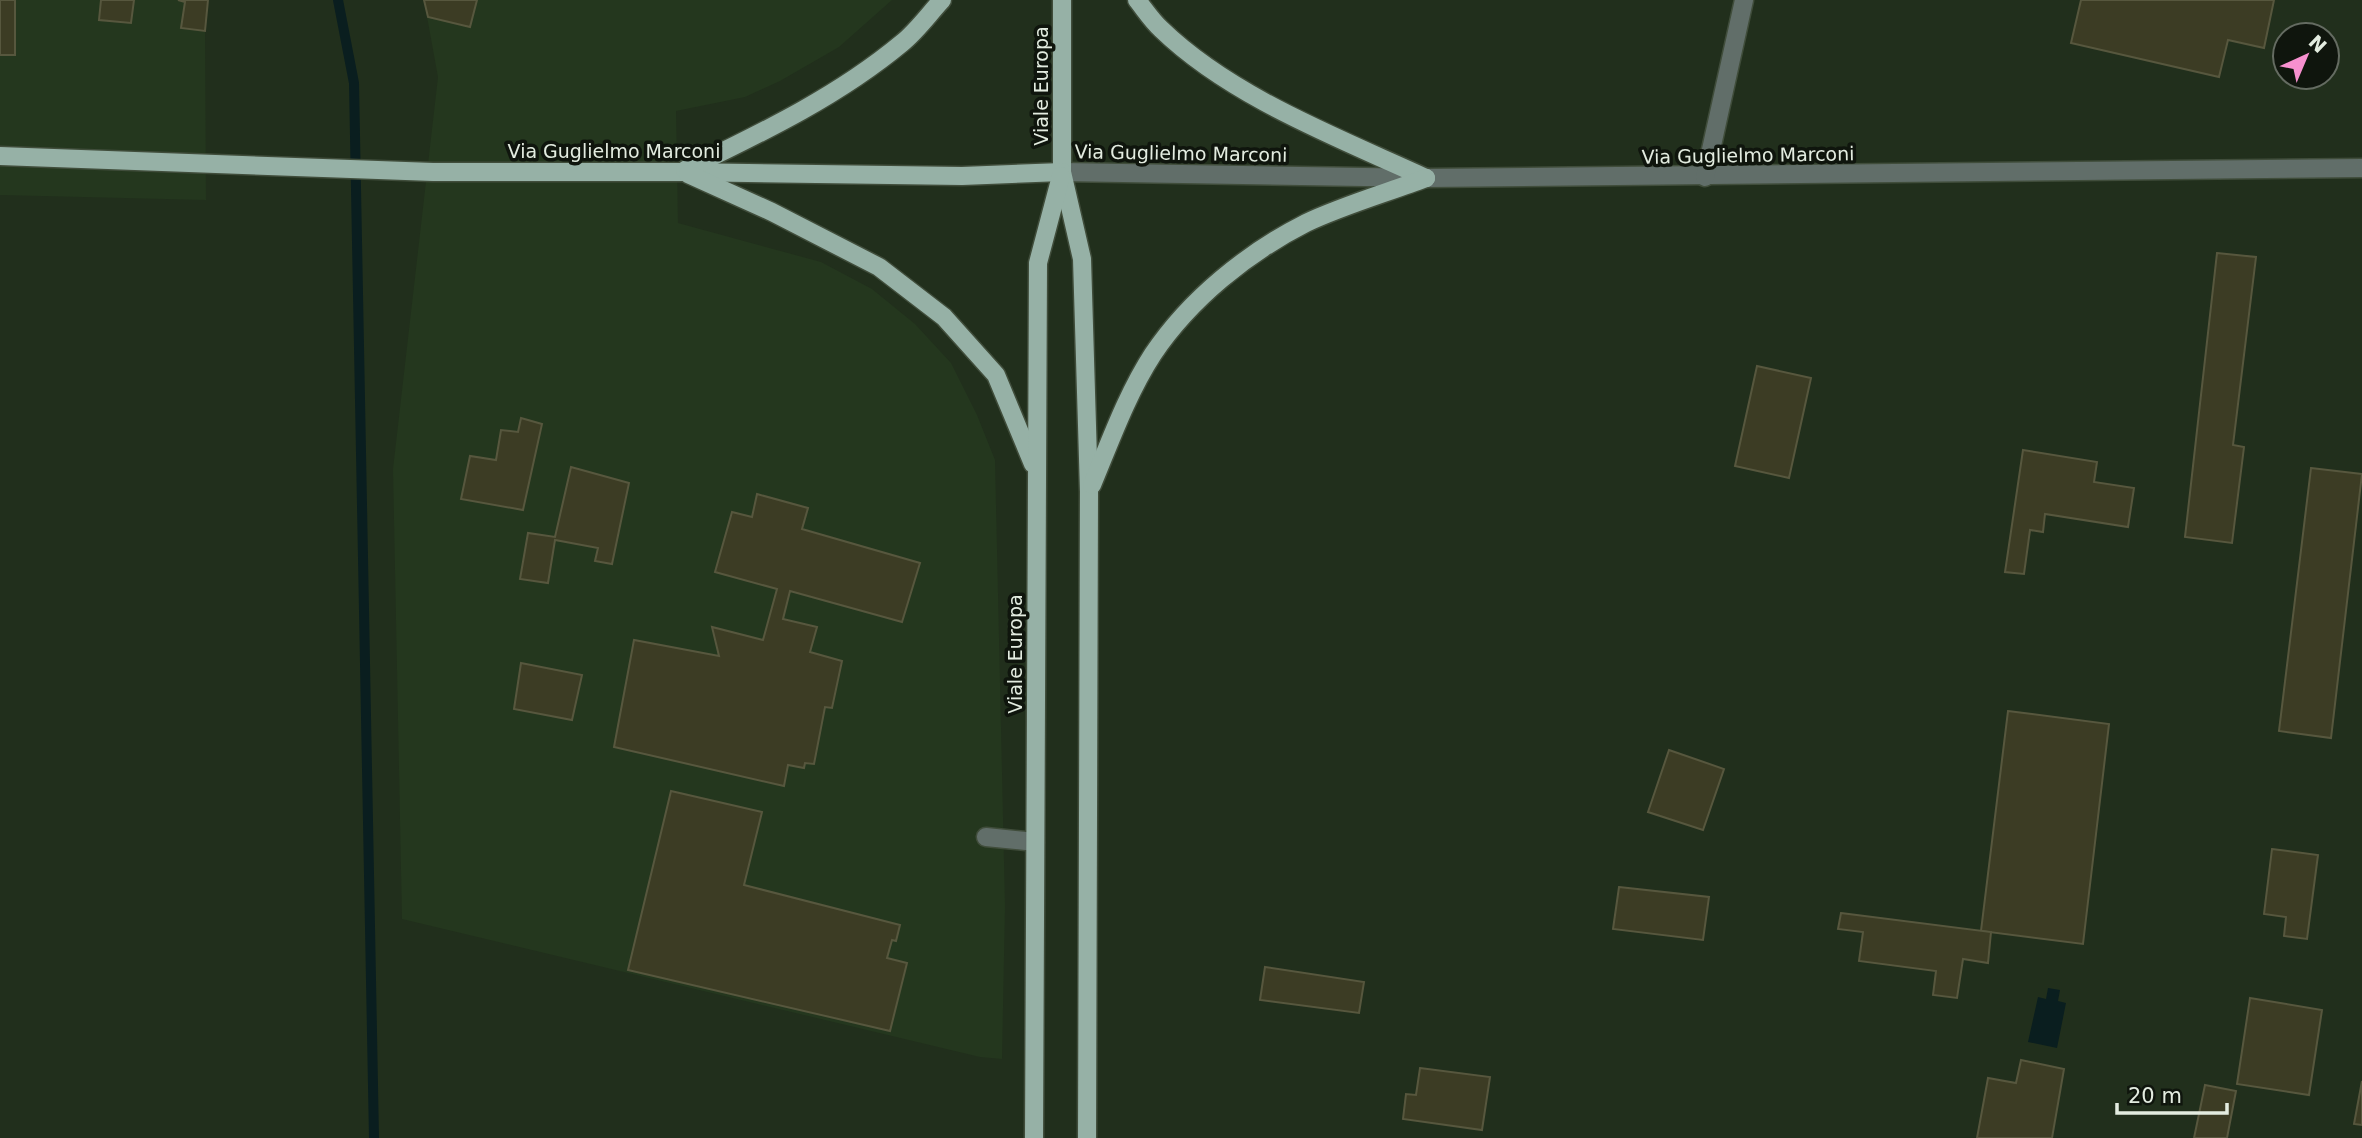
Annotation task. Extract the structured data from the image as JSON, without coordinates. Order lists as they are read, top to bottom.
{
  "streets": {
    "main road": ["Viale Europa", "Via Guglielmo Marconi"]
  },
  "crossings": [
    ["Viale Europa", "Via Guglielmo Marconi"]
  ],
  "scale_bar": "20 m",
  "north": "top right"
}
